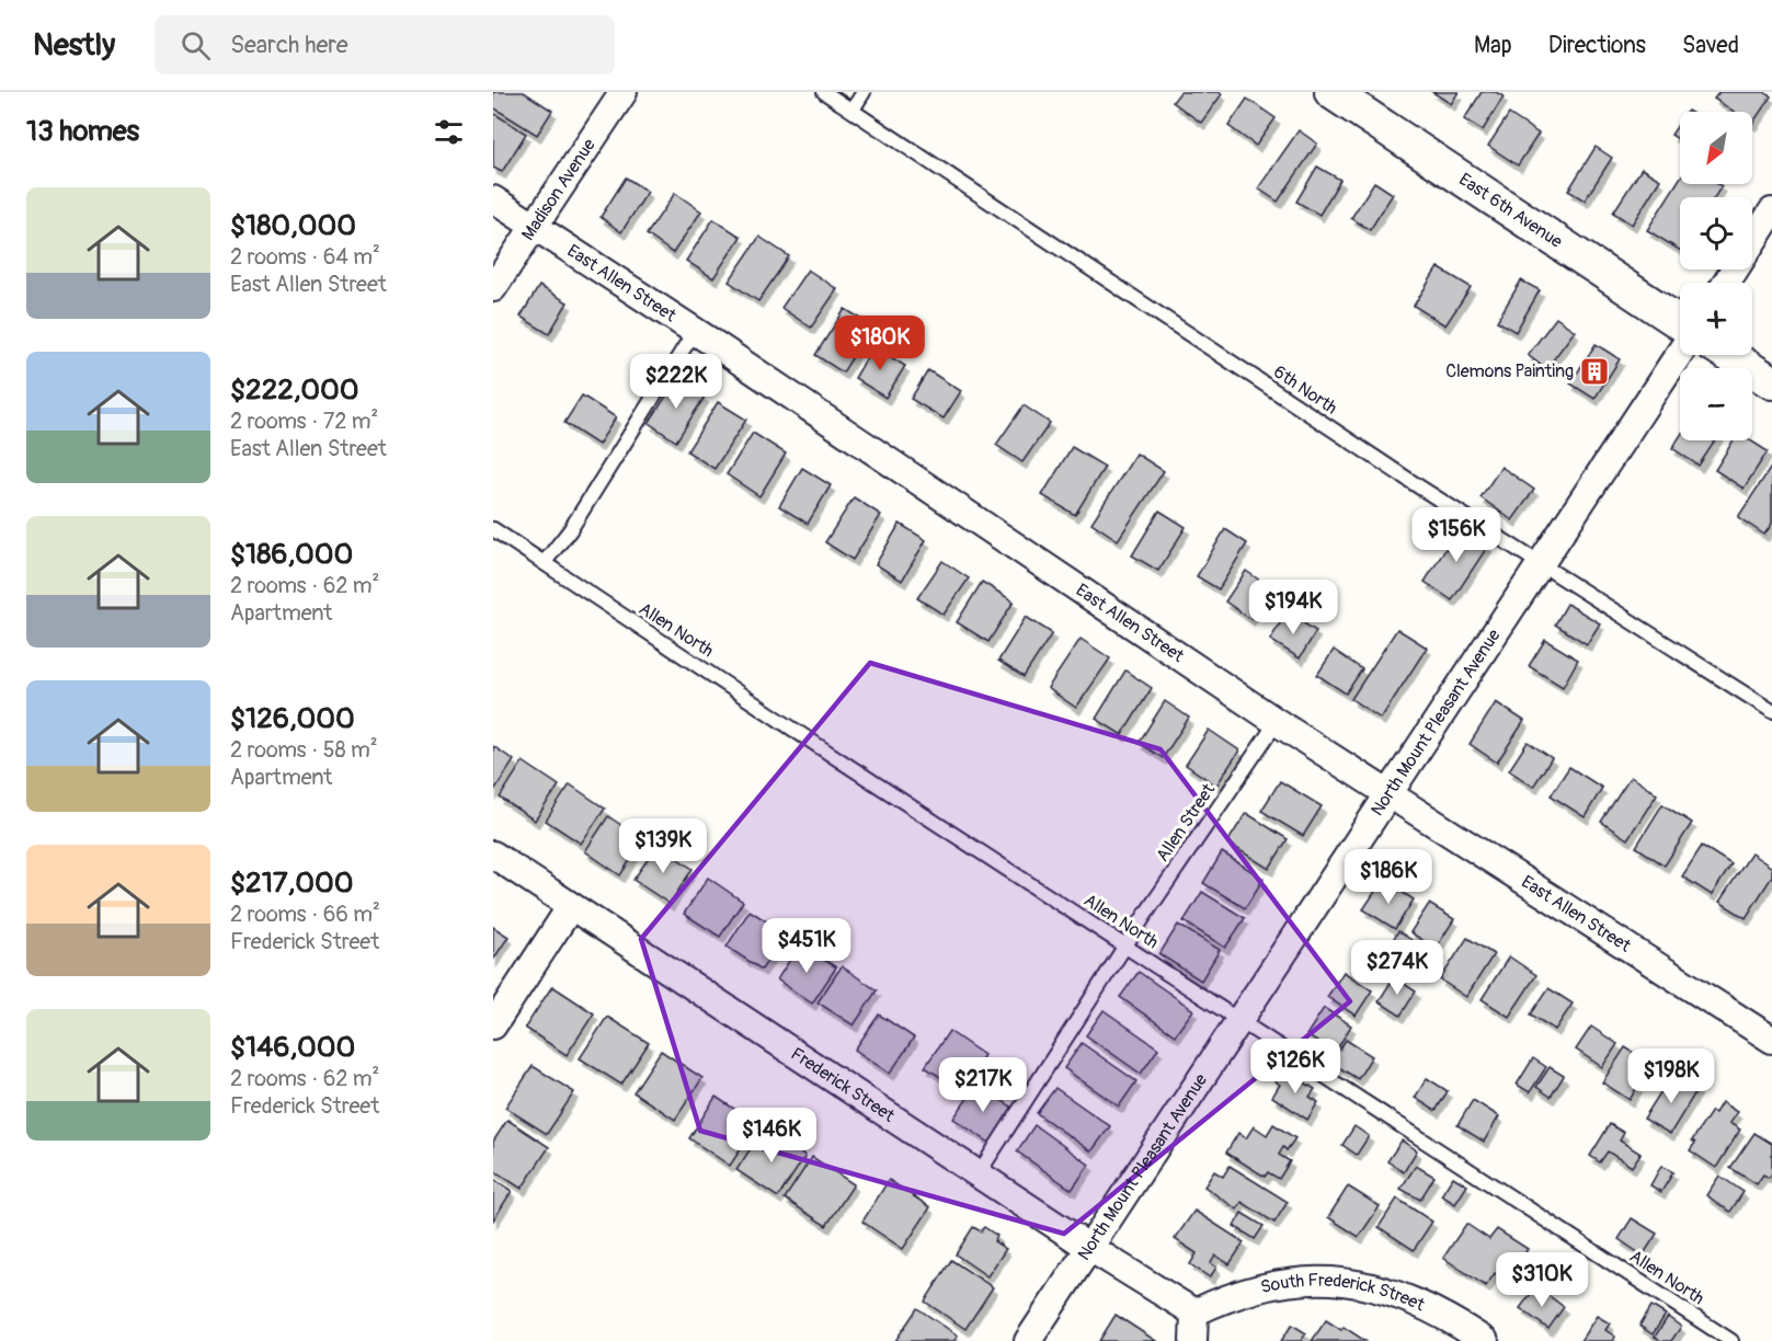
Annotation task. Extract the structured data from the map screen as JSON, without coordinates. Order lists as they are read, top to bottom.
{
  "streets": {
    "street": [
      "Madison Avenue",
      "East 6th Avenue",
      "East Allen Street",
      "North Mount Pleasant Avenue",
      "Frederick Street",
      "South Frederick Street"
    ],
    "lane": ["6th North", "Allen North", "Allen Street"]
  },
  "crossings": [
    ["Madison Avenue", "East Allen Street"],
    ["East Allen Street", "North Mount Pleasant Avenue"],
    ["East Allen Street", "Allen Street"],
    ["6th North", "North Mount Pleasant Avenue"],
    ["Allen North", "North Mount Pleasant Avenue"],
    ["Allen North", "Allen Street"],
    ["North Mount Pleasant Avenue", "Frederick Street"],
    ["Allen Street", "Frederick Street"],
    ["Frederick Street", "South Frederick Street"]
  ],
  "places": {
    "building": ["Clemons Painting"]
  },
  "north": "bottom left",
  "page": {
    "header": "Nestly",
    "search": "Search here",
    "nav": ["Map", "Directions", "Saved"],
    "heading": "13 homes",
    "map_buttons": ["+", "−"],
    "list": [
      {
        "name": "$180,000",
        "note": "2 rooms · 64 m² · East Allen Street"
      },
      {
        "name": "$222,000",
        "note": "2 rooms · 72 m² · East Allen Street"
      },
      {
        "name": "$186,000",
        "note": "2 rooms · 62 m² · Apartment"
      },
      {
        "name": "$126,000",
        "note": "2 rooms · 58 m² · Apartment"
      },
      {
        "name": "$217,000",
        "note": "2 rooms · 66 m² · Frederick Street"
      },
      {
        "name": "$146,000",
        "note": "2 rooms · 62 m² · Frederick Street"
      }
    ],
    "price": [
      "$180K",
      "$222K",
      "$156K",
      "$194K",
      "$139K",
      "$186K",
      "$451K",
      "$274K",
      "$126K",
      "$198K",
      "$217K",
      "$146K",
      "$310K"
    ]
  }
}
